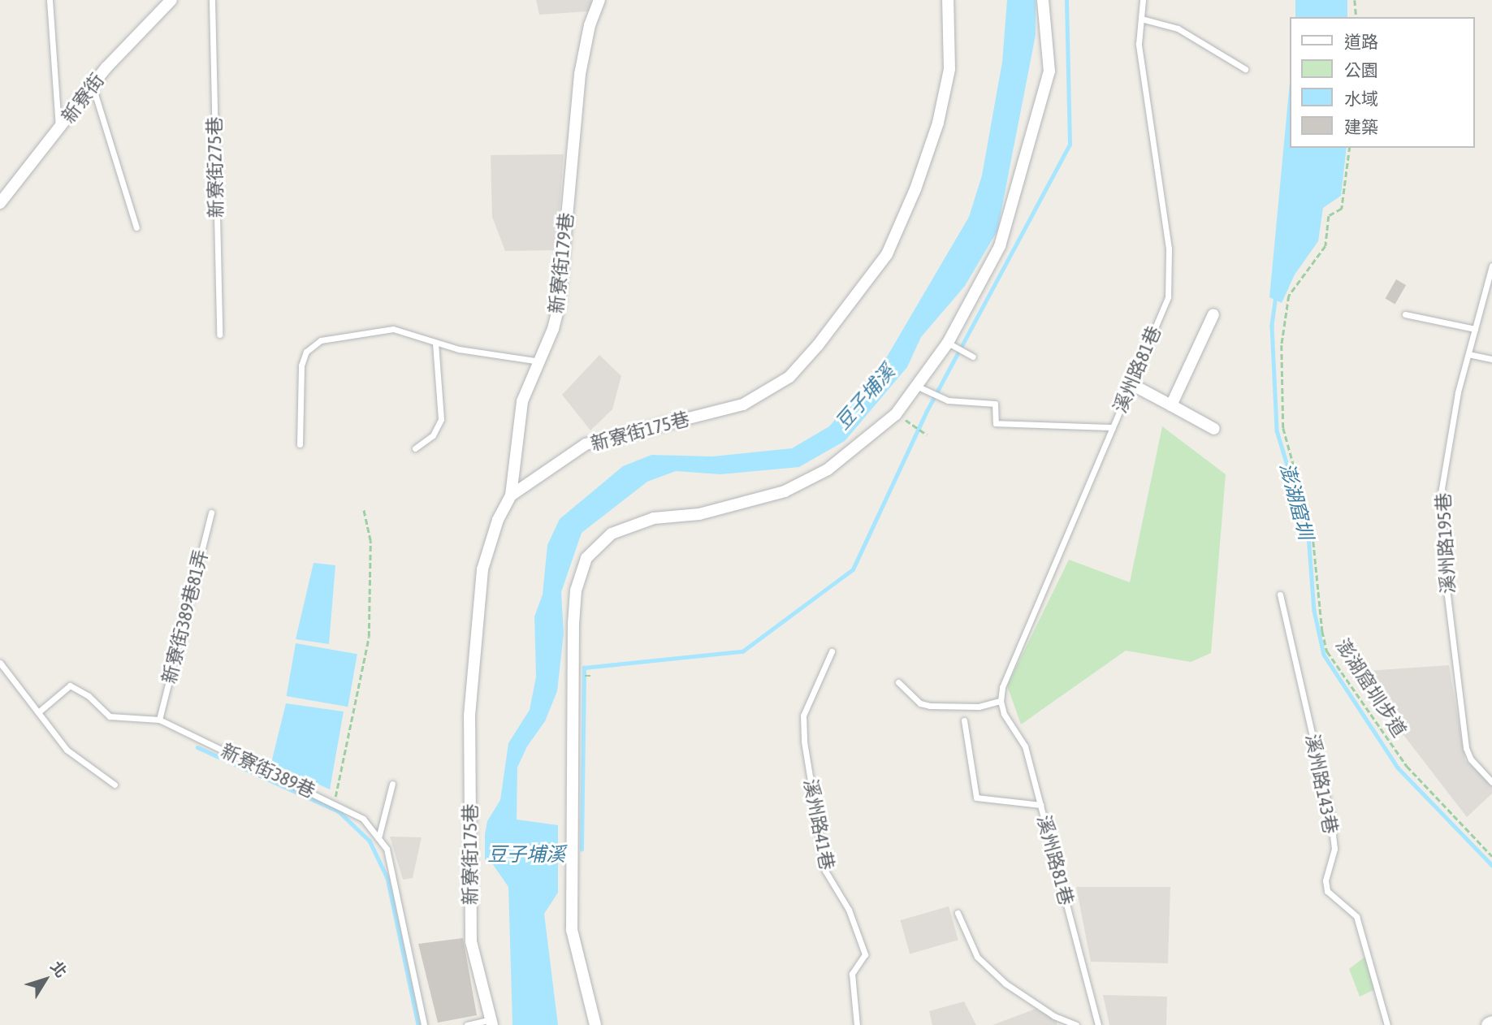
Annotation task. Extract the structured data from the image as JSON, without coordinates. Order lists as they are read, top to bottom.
{
  "streets": {
    "street": ["新寮街", "新寮街179巷", "新寮街175巷"],
    "lane": [
      "新寮街275巷",
      "溪州路81巷",
      "溪州路195巷",
      "新寮街389巷81弄",
      "新寮街389巷",
      "溪州路143巷",
      "溪州路41巷"
    ],
    "path": ["澎湖窟圳步道"]
  },
  "crossings": [
    ["新寮街179巷", "新寮街175巷"],
    ["新寮街389巷81弄", "新寮街389巷"]
  ],
  "water": ["豆子埔溪", "澎湖窟圳"],
  "legend": [
    "道路",
    "公園",
    "水域",
    "建築"
  ],
  "north": "top right"
}
